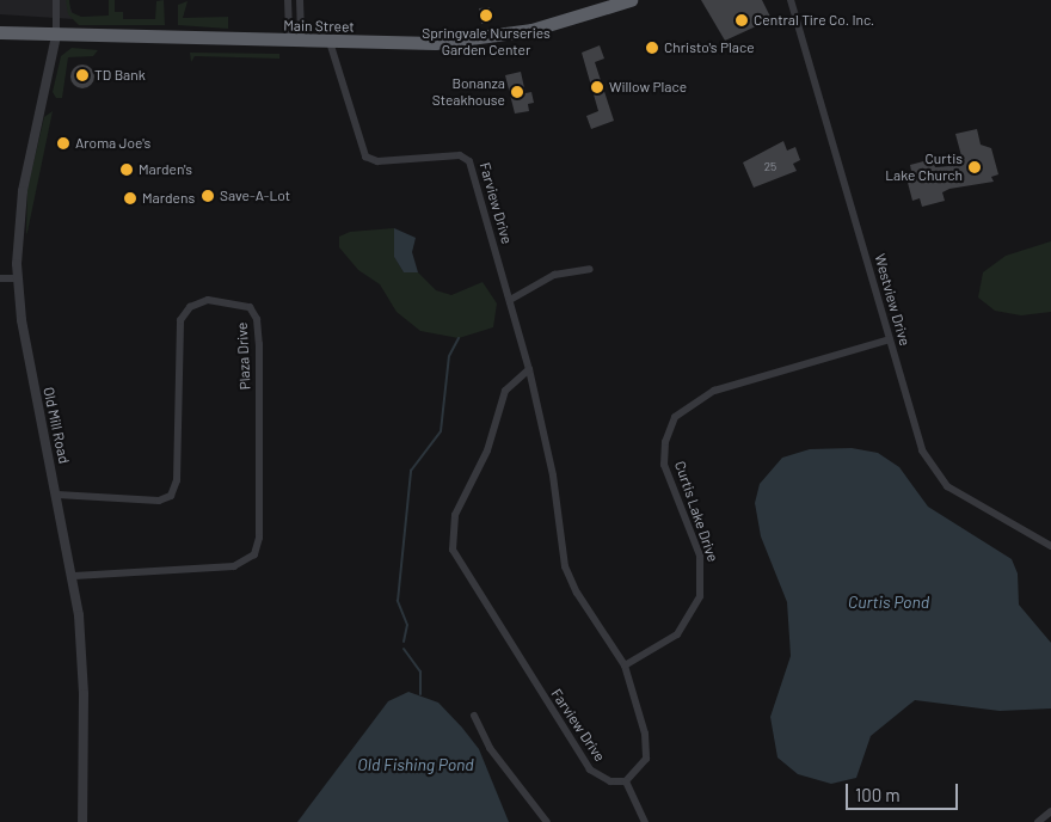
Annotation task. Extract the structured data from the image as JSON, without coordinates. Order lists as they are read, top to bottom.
{
  "streets": {
    "highway": ["Main Street"],
    "street": [
      "Farview Drive",
      "Westview Drive",
      "Plaza Drive",
      "Old Mill Road",
      "Curtis Lake Drive"
    ]
  },
  "crossings": [
    ["Main Street", "Farview Drive"],
    ["Main Street", "Old Mill Road"],
    ["Farview Drive", "Curtis Lake Drive"],
    ["Westview Drive", "Curtis Lake Drive"],
    ["Plaza Drive", "Old Mill Road"]
  ],
  "water": ["Curtis Pond", "Old Fishing Pond"],
  "places": [
    "Springvale Nurseries Garden Center",
    "Central Tire Co. Inc.",
    "Christo's Place",
    "TD Bank",
    "Willow Place",
    "Bonanza Steakhouse",
    "Aroma Joe's",
    "Curtis Lake Church",
    "Marden's",
    "Save-A-Lot",
    "Mardens"
  ],
  "house_numbers": ["25"],
  "scale_bar": "100 m"
}
